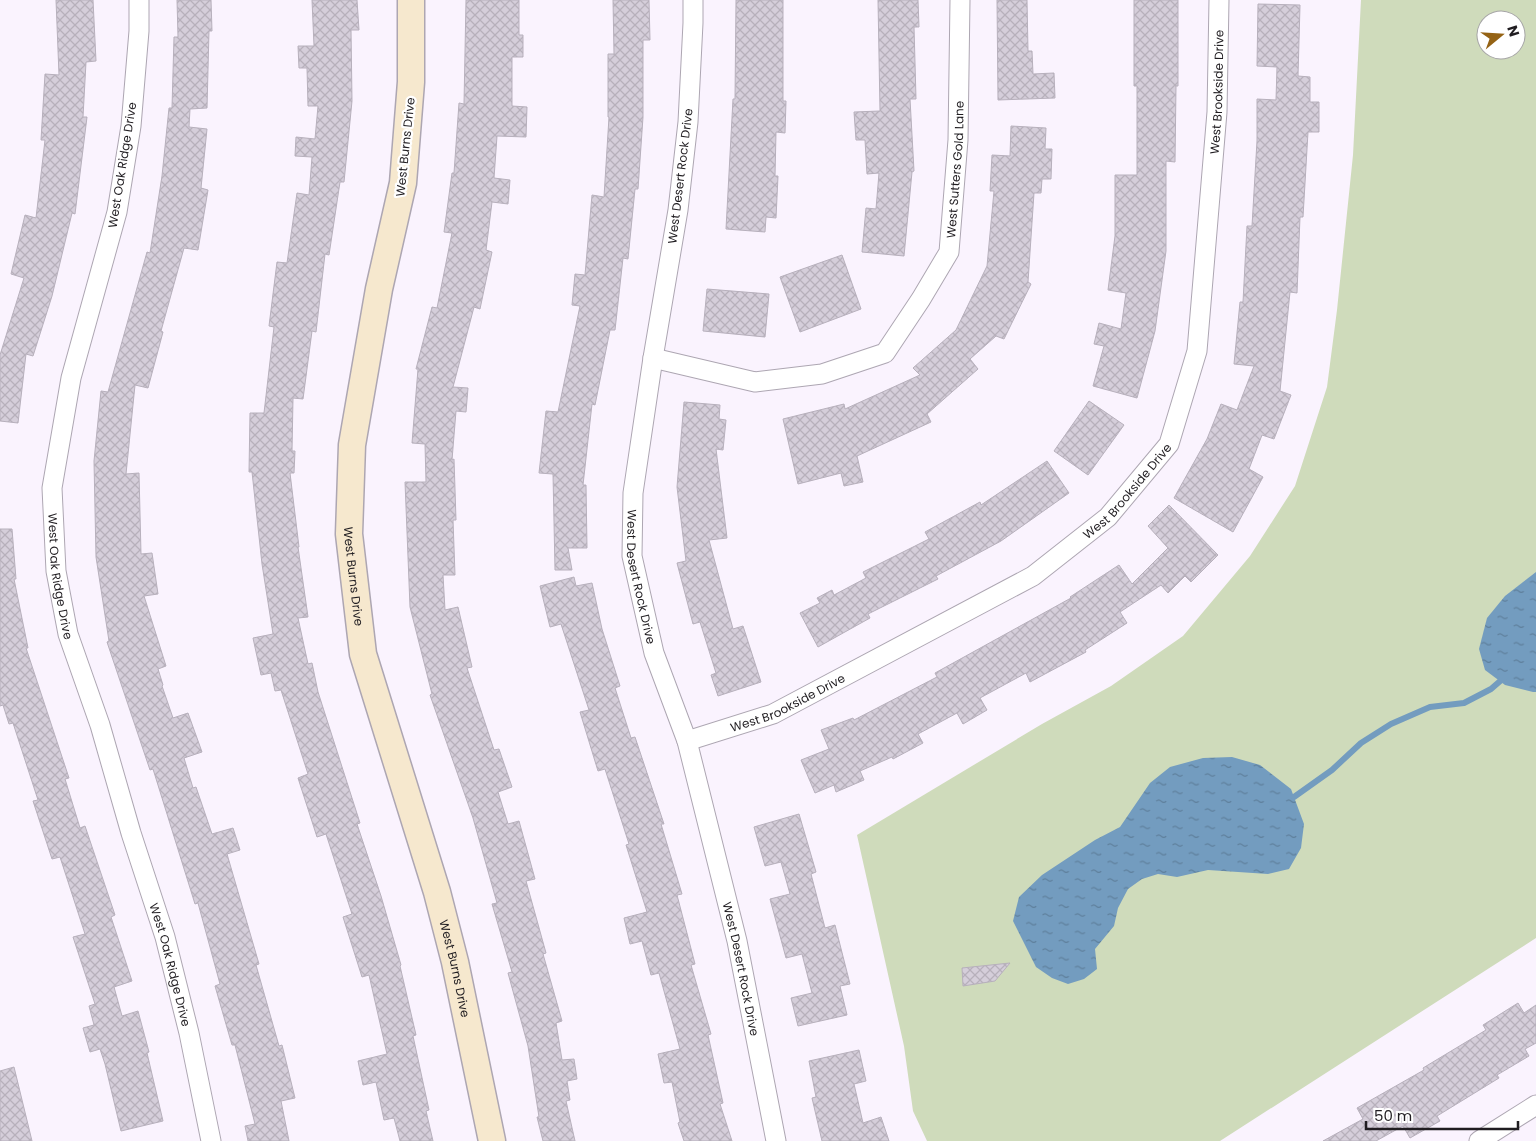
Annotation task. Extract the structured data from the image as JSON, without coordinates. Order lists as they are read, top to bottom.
{
  "streets": {
    "street": [
      "West Brookside Drive",
      "West Burns Drive",
      "West Oak Ridge Drive",
      "West Sutters Gold Lane",
      "West Desert Rock Drive"
    ]
  },
  "crossings": [
    ["West Brookside Drive", "West Desert Rock Drive"],
    ["West Sutters Gold Lane", "West Desert Rock Drive"]
  ],
  "scale_bar": "50 m",
  "north": "right"
}
